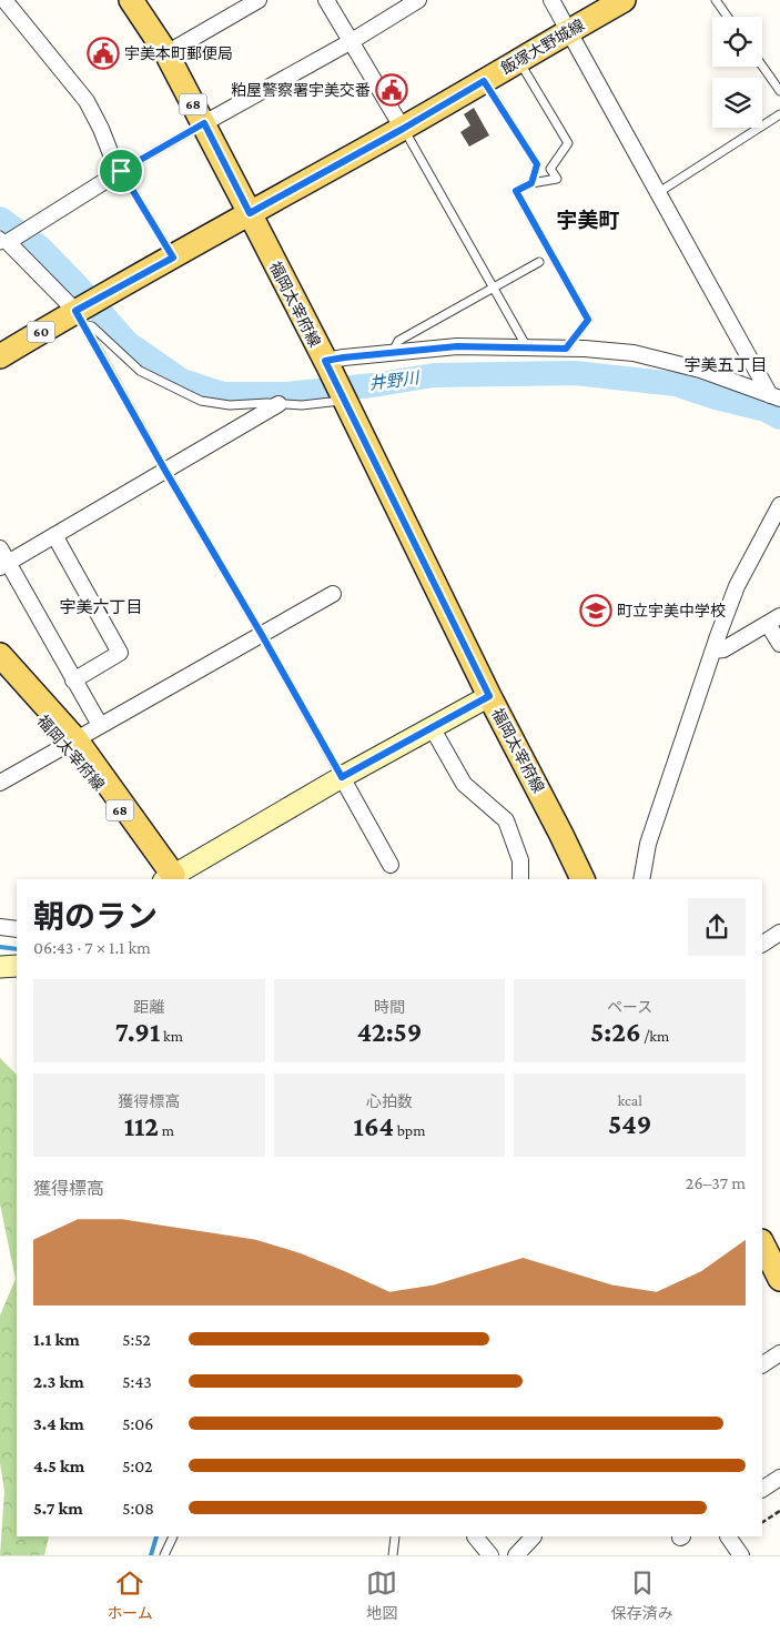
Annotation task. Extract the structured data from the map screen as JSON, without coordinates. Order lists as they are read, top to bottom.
{
  "streets": {
    "main road": [
      "飯塚大野城線",
      "68",
      "福岡太宰府線",
      "60"
    ]
  },
  "crossings": [
    ["飯塚大野城線", "福岡太宰府線"]
  ],
  "districts": ["宇美町", "宇美五丁目", "宇美六丁目"],
  "water": ["井野川"],
  "places": {
    "public building": ["宇美本町郵便局", "粕屋警察署宇美交番"],
    "school or university": ["町立宇美中学校"]
  },
  "page": {
    "heading": ["朝のラン", "06:43 · 7 × 1.1 km"],
    "stats": [
      ["距離", "7.91 km"],
      ["時間", "42:59"],
      ["ペース", "5:26 /km"],
      ["獲得標高", "112 m"],
      ["心拍数", "164 bpm"],
      ["kcal", "549"]
    ],
    "chart": ["獲得標高", "26–37 m"],
    "list": [
      {
        "name": "1.1 km",
        "note": "5:52"
      },
      {
        "name": "2.3 km",
        "note": "5:43"
      },
      {
        "name": "3.4 km",
        "note": "5:06"
      },
      {
        "name": "4.5 km",
        "note": "5:02"
      },
      {
        "name": "5.7 km",
        "note": "5:08"
      }
    ],
    "tabs": ["ホーム", "地図", "保存済み"]
  }
}
